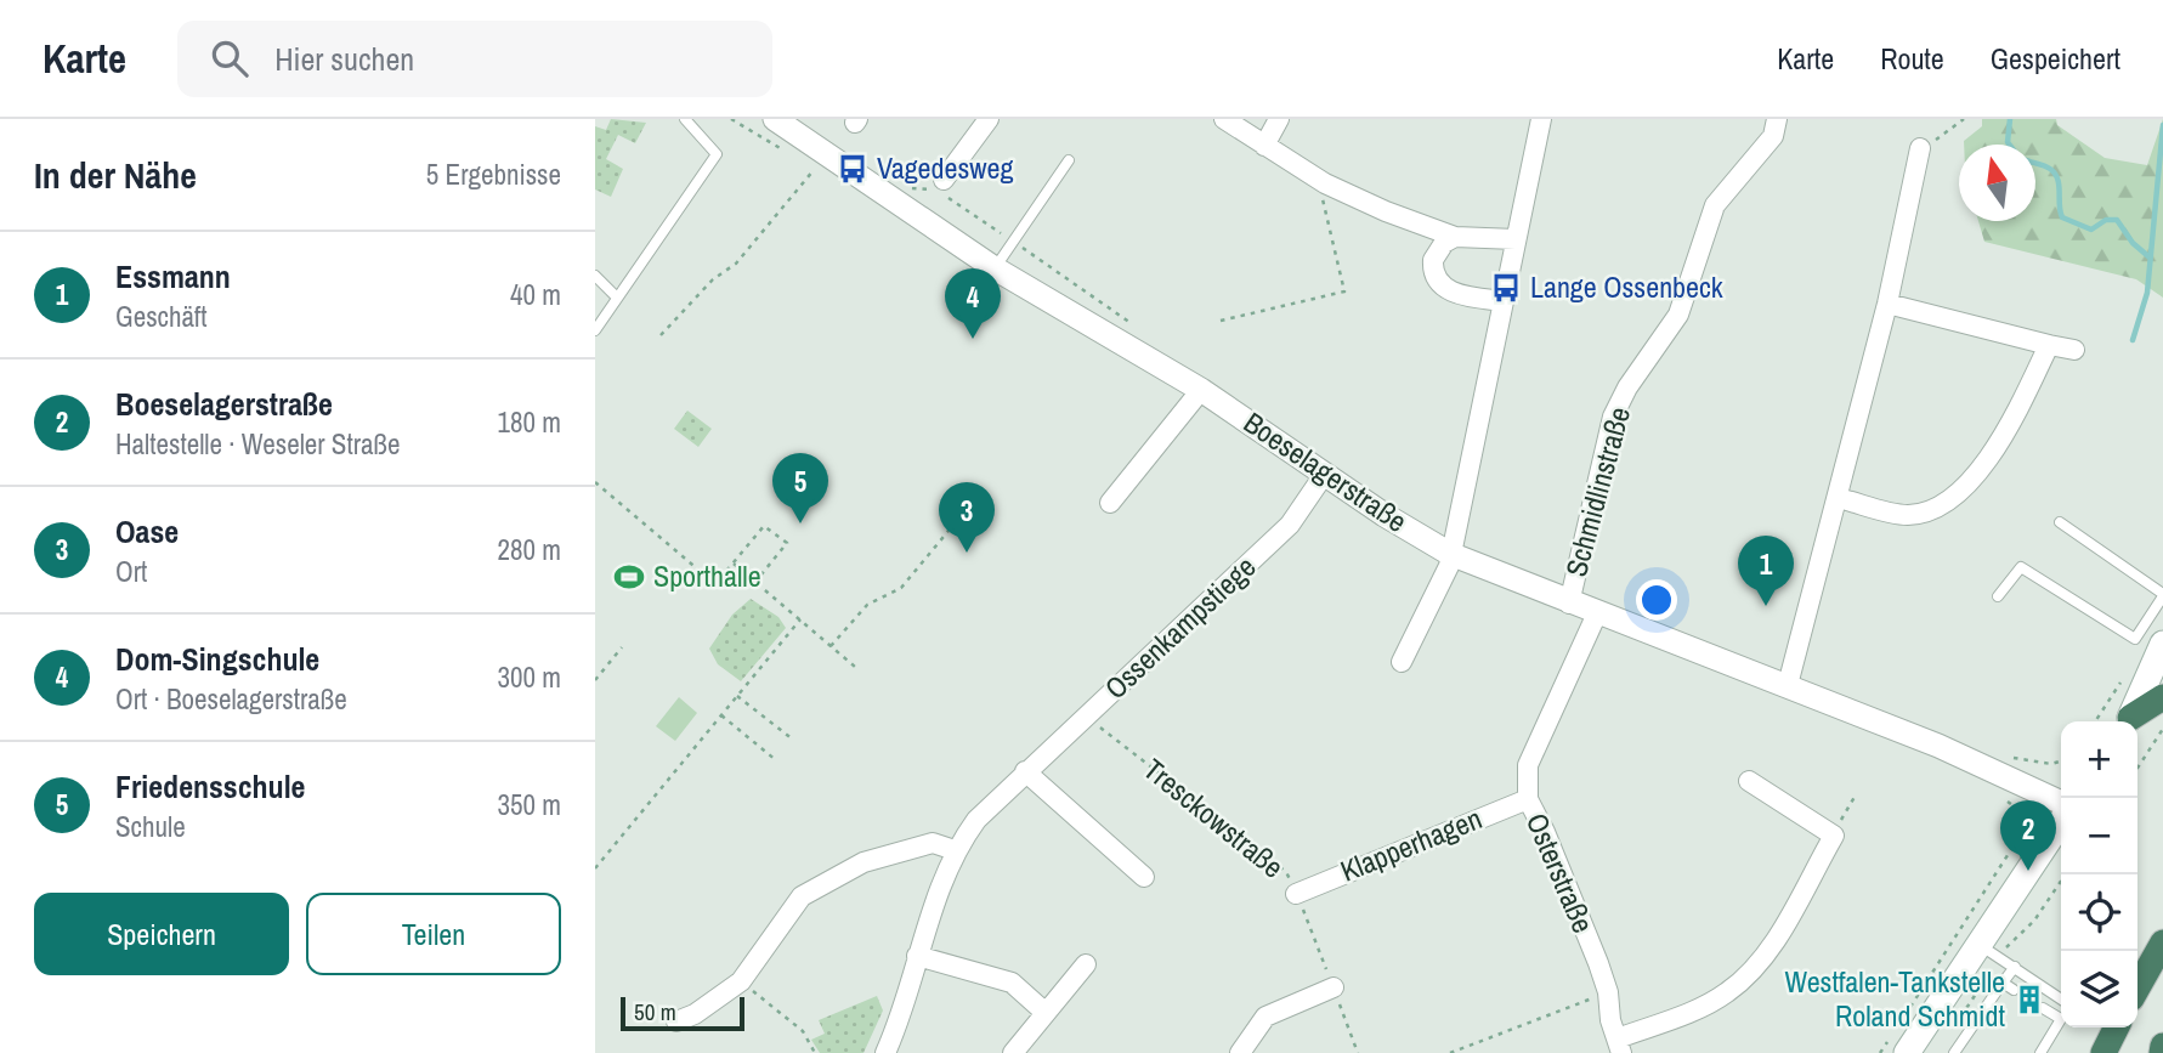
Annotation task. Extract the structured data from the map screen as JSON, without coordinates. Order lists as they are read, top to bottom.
{
  "streets": {
    "street": [
      "Boeselagerstraße",
      "Schmidlinstraße",
      "Ossenkampstiege",
      "Klapperhagen",
      "Osterstraße"
    ],
    "path": ["Tresckowstraße"]
  },
  "crossings": [
    ["Boeselagerstraße", "Schmidlinstraße"],
    ["Boeselagerstraße", "Ossenkampstiege"],
    ["Boeselagerstraße", "Osterstraße"],
    ["Ossenkampstiege", "Tresckowstraße"],
    ["Tresckowstraße", "Klapperhagen"],
    ["Klapperhagen", "Osterstraße"]
  ],
  "places": {
    "bus stop": ["Vagedesweg", "Lange Ossenbeck"],
    "sports": ["Sporthalle"],
    "building": ["Westfalen-Tankstelle Roland Schmidt"]
  },
  "scale_bar": "50 m",
  "north": "top",
  "page": {
    "header": "Karte",
    "search": "Hier suchen",
    "nav": ["Karte", "Route", "Gespeichert"],
    "heading": ["In der Nähe", "5 Ergebnisse"],
    "list": [
      {
        "mark": "1",
        "name": "Essmann",
        "note": "Geschäft",
        "value": "40 m"
      },
      {
        "mark": "2",
        "name": "Boeselagerstraße",
        "note": "Haltestelle · Weseler Straße",
        "value": "180 m"
      },
      {
        "mark": "3",
        "name": "Oase",
        "note": "Ort",
        "value": "280 m"
      },
      {
        "mark": "4",
        "name": "Dom-Singschule",
        "note": "Ort · Boeselagerstraße",
        "value": "300 m"
      },
      {
        "mark": "5",
        "name": "Friedensschule",
        "note": "Schule",
        "value": "350 m"
      }
    ],
    "pins": [
      "4",
      "5",
      "3",
      "1",
      "2"
    ],
    "map_buttons": ["+", "−"],
    "buttons": ["Speichern", "Teilen"],
    "scale": "50 m"
  }
}
